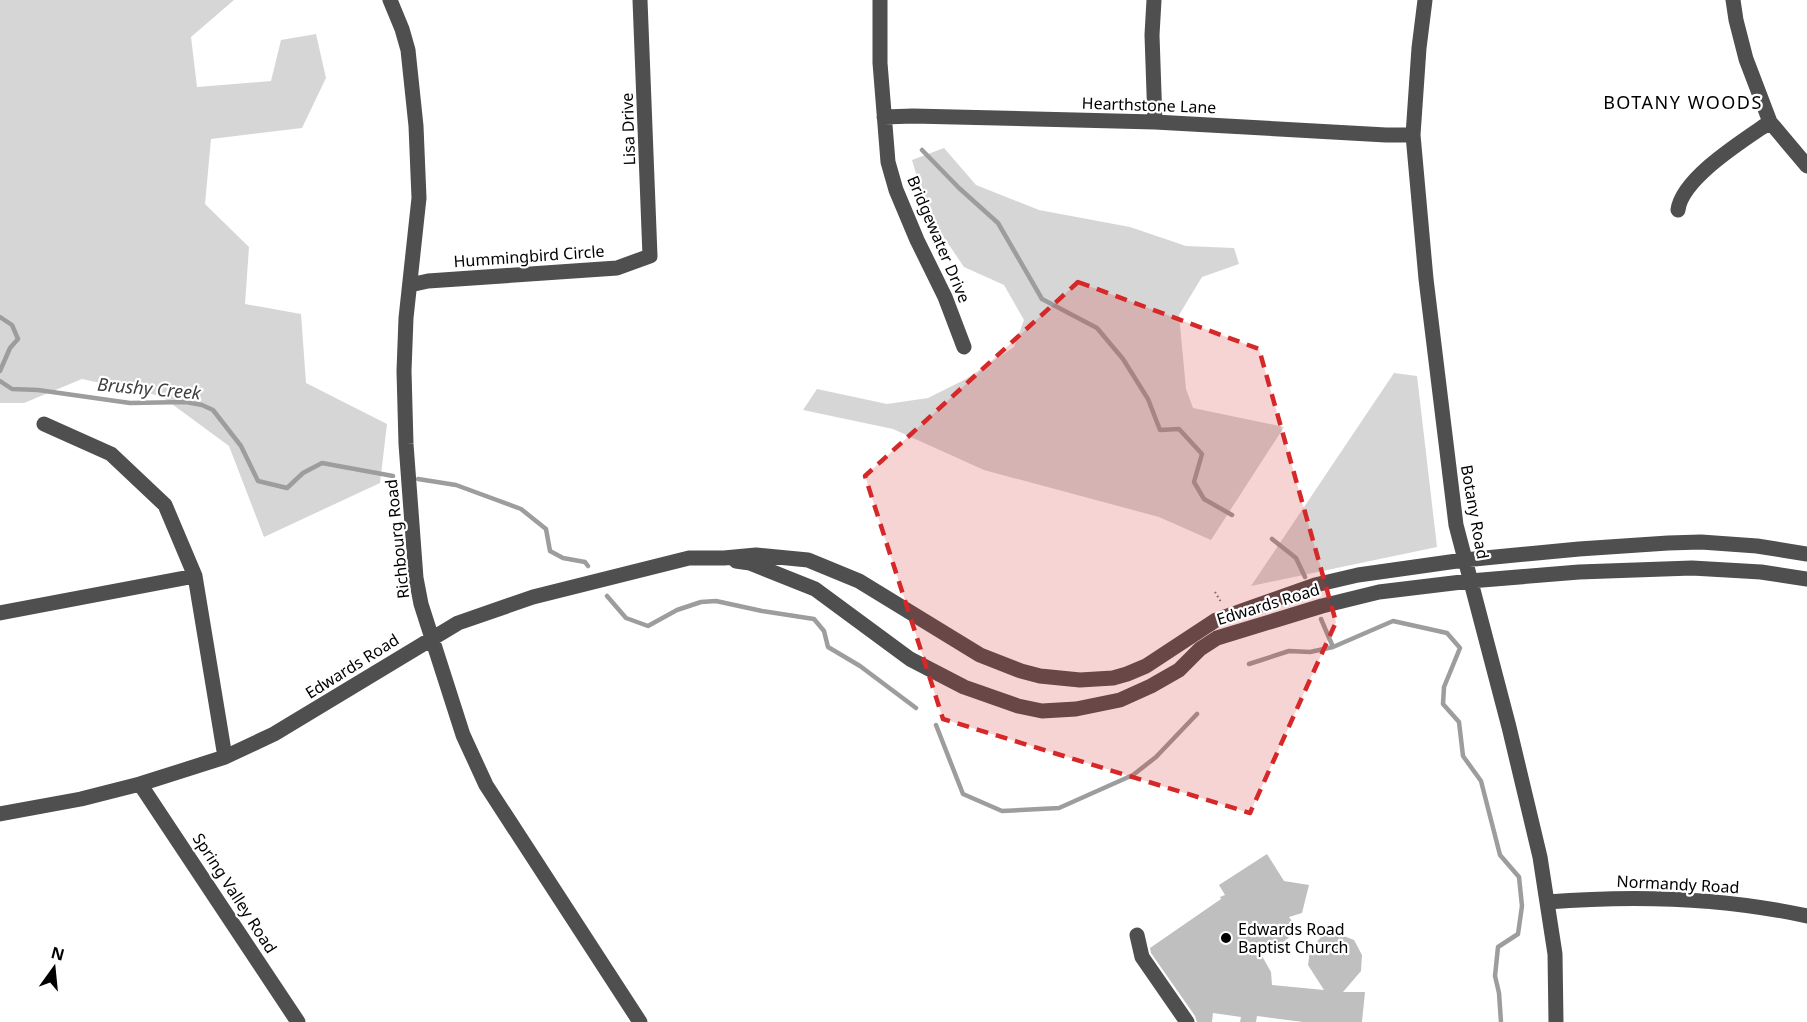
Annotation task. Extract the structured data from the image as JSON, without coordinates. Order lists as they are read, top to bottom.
{
  "streets": {
    "street": [
      "Hearthstone Lane",
      "Lisa Drive",
      "Bridgewater Drive",
      "Hummingbird Circle",
      "Botany Road",
      "Richbourg Road",
      "Edwards Road",
      "Normandy Road",
      "Spring Valley Road"
    ]
  },
  "crossings": [
    ["Hearthstone Lane", "Bridgewater Drive"],
    ["Hearthstone Lane", "Botany Road"],
    ["Lisa Drive", "Hummingbird Circle"],
    ["Hummingbird Circle", "Richbourg Road"],
    ["Botany Road", "Edwards Road"],
    ["Botany Road", "Normandy Road"],
    ["Richbourg Road", "Edwards Road"],
    ["Edwards Road", "Spring Valley Road"]
  ],
  "districts": ["BOTANY WOODS"],
  "water": ["Brushy Creek"],
  "places": ["Edwards Road Baptist Church"],
  "north": "top"
}
